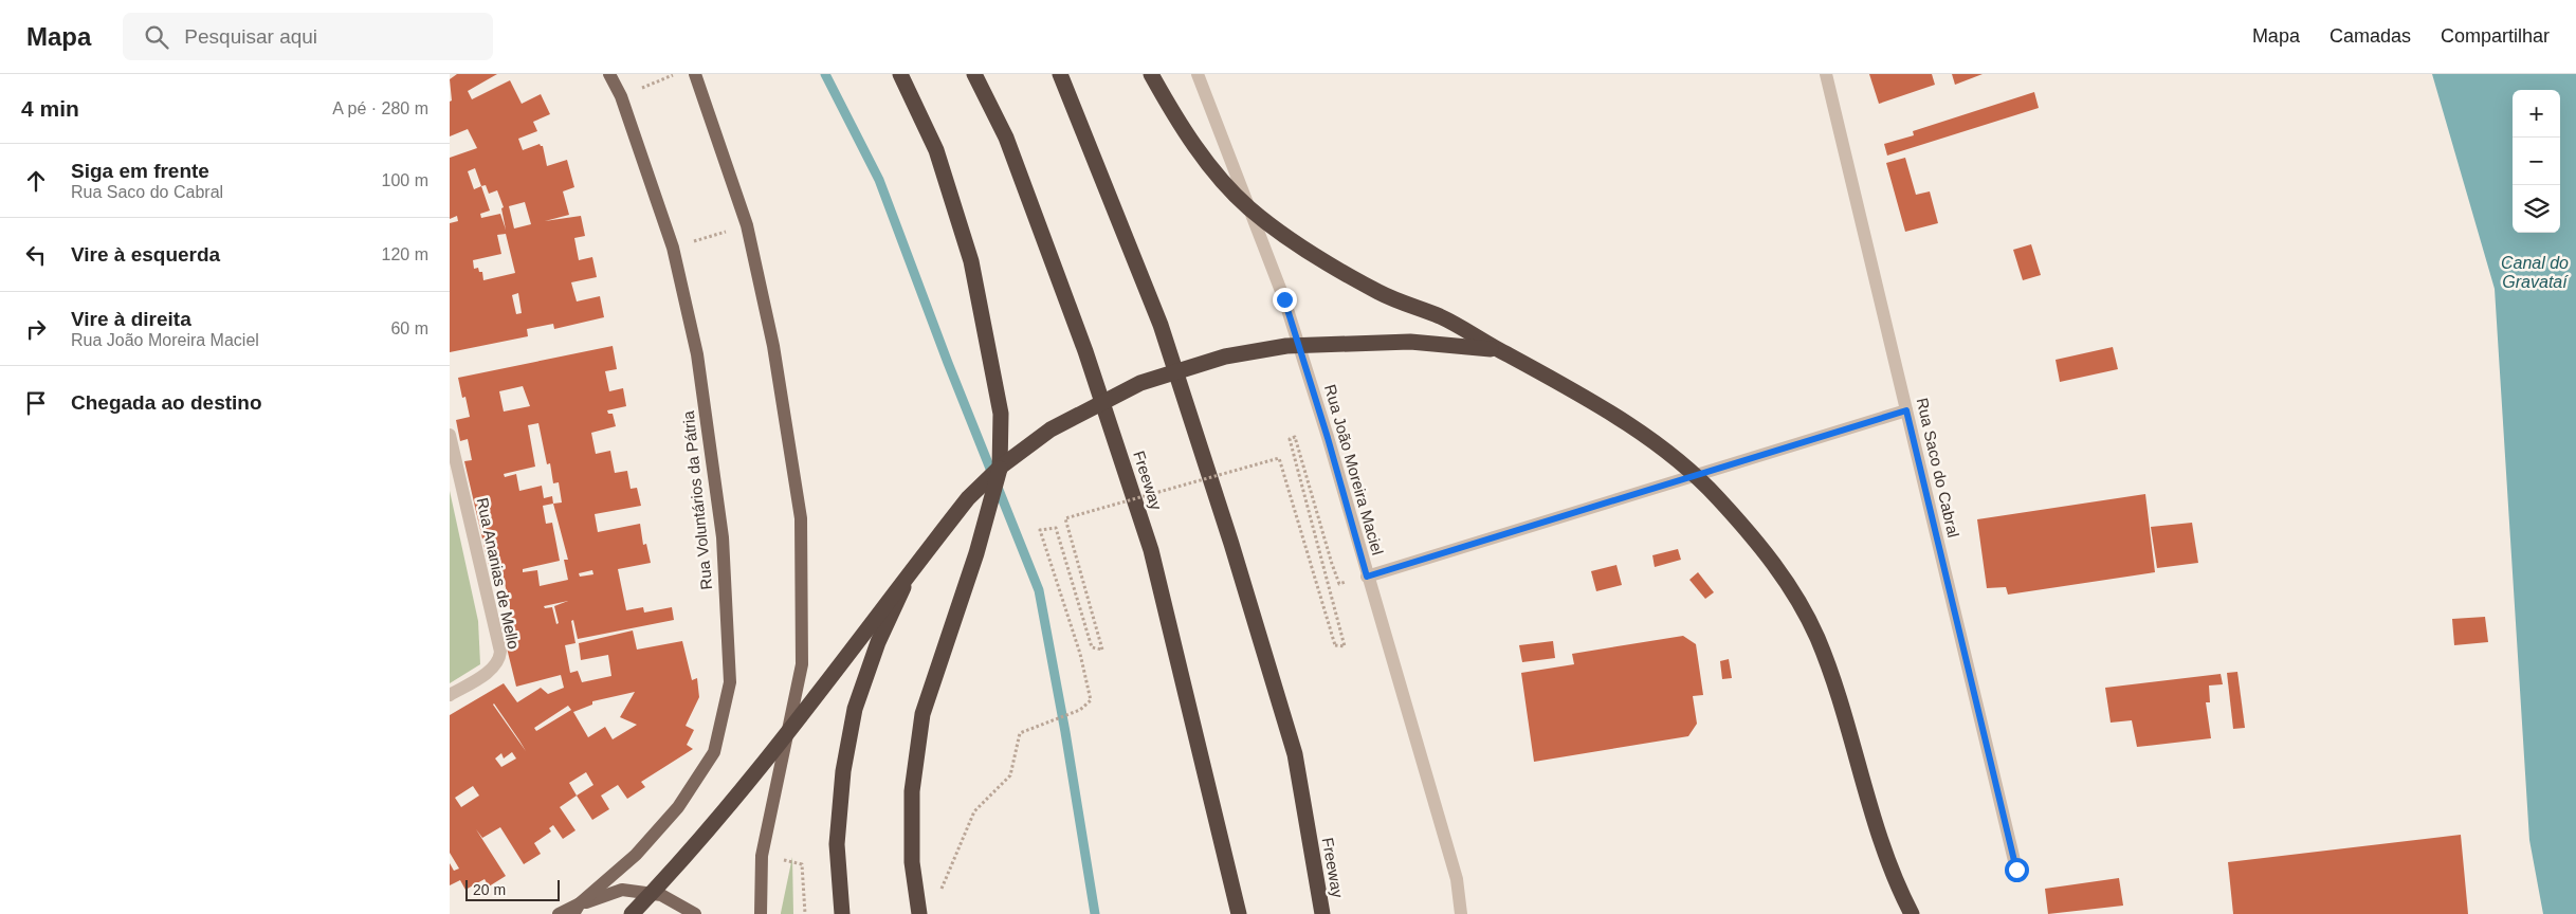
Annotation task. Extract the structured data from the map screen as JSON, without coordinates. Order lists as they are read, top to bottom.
{
  "streets": {
    "highway": ["Freeway"],
    "main road": ["Rua Voluntários da Pátria"],
    "street": ["Rua Saco do Cabral", "Rua João Moreira Maciel", "Rua Ananias de Mello"]
  },
  "water": ["Canal do Gravataí"],
  "scale_bar": "20 m",
  "page": {
    "header": "Mapa",
    "search": "Pesquisar aqui",
    "nav": ["Mapa", "Camadas", "Compartilhar"],
    "heading": ["4 min", "A pé · 280 m"],
    "map_buttons": ["+", "−"],
    "list": [
      ["Siga em frente", "Rua Saco do Cabral", "100 m"],
      ["Vire à esquerda", "120 m"],
      ["Vire à direita", "Rua João Moreira Maciel", "60 m"],
      "Chegada ao destino"
    ],
    "scale": "20 m"
  }
}
